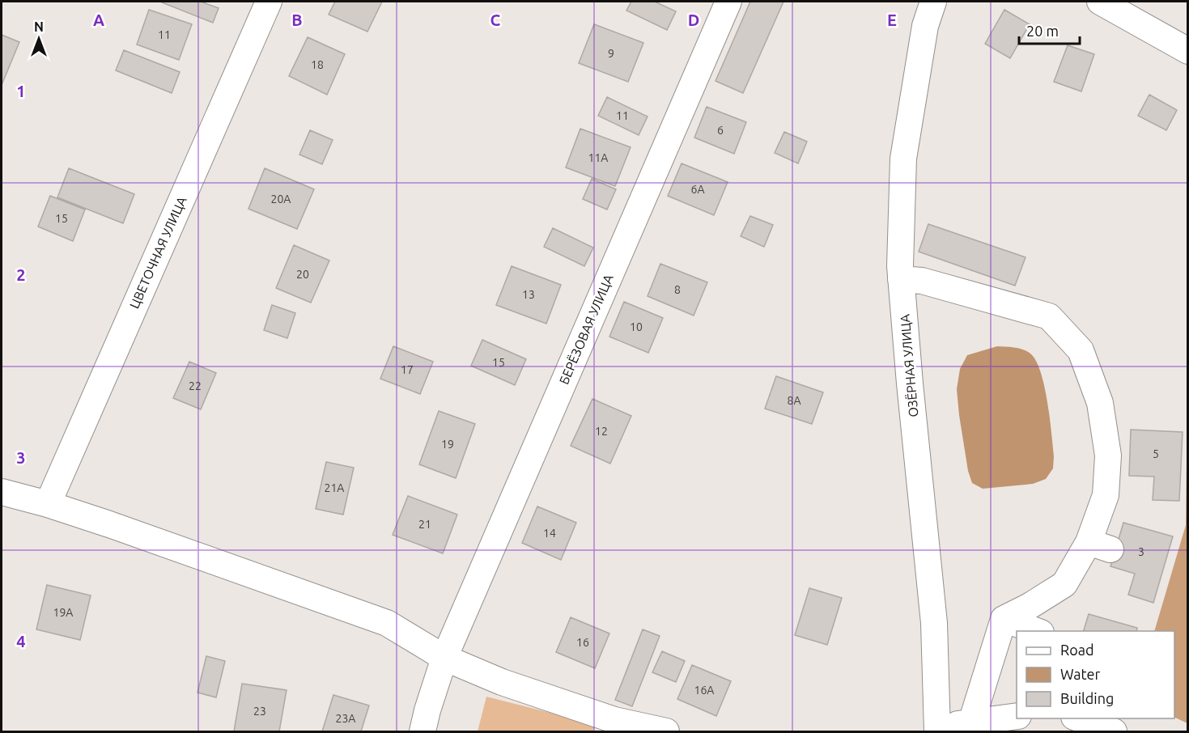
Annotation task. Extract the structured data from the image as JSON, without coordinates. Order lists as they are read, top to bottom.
{
  "streets": {
    "street": ["ЦВЕТОЧНАЯ УЛИЦА", "БЕРЁЗОВАЯ УЛИЦА", "ОЗЁРНАЯ УЛИЦА"]
  },
  "house_numbers": [
    "11",
    "9",
    "18",
    "11",
    "6",
    "11А",
    "6А",
    "20А",
    "15",
    "20",
    "8",
    "13",
    "10",
    "15",
    "17",
    "22",
    "8А",
    "12",
    "19",
    "5",
    "21А",
    "21",
    "14",
    "3",
    "19А",
    "16",
    "16А",
    "23",
    "23А"
  ],
  "legend": ["Road", "Water", "Building"],
  "scale_bar": "20 m",
  "north": "top",
  "grid": {
    "columns": [
      "A",
      "B",
      "C",
      "D",
      "E"
    ],
    "rows": [
      "1",
      "2",
      "3",
      "4"
    ]
  }
}
